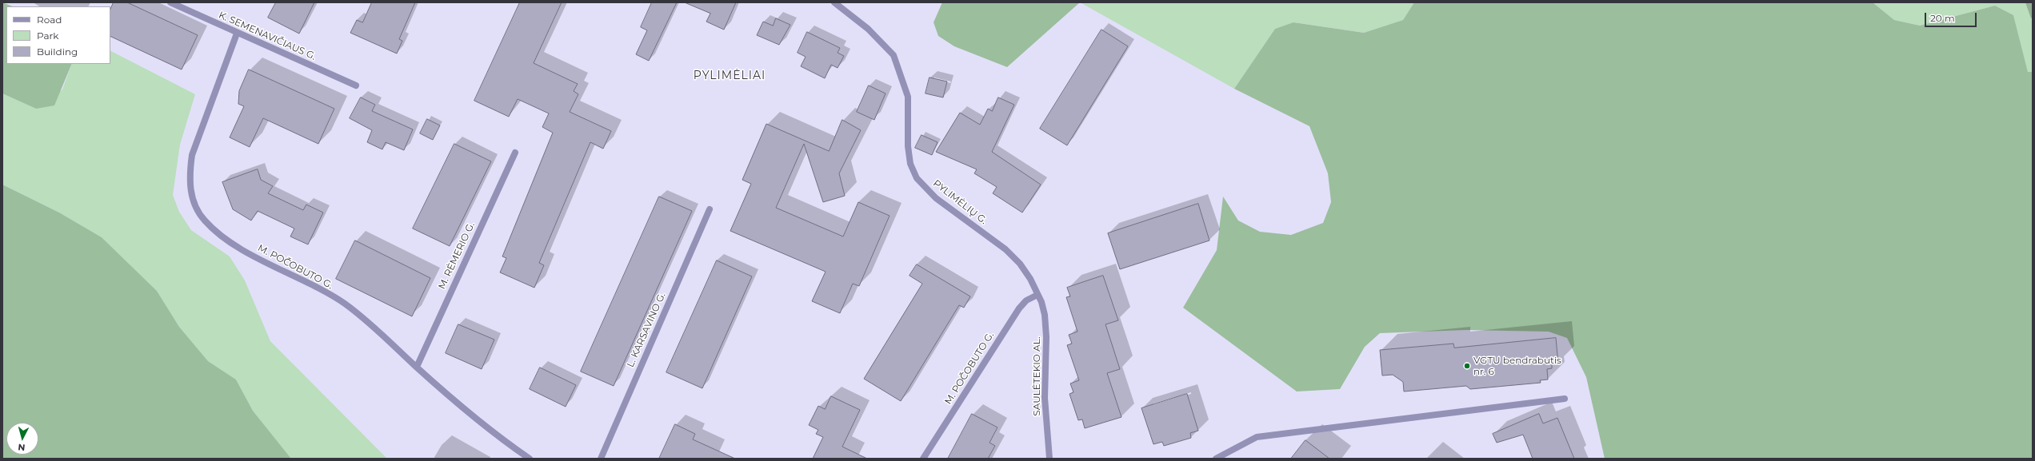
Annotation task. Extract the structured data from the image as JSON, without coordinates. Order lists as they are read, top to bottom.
{
  "streets": {
    "street": [
      "K. SEMENAVIČIAUS G.",
      "PYLIMĖLIŲ G.",
      "M. RĖMERIO G.",
      "M. POČOBUTO G.",
      "L. KARSAVINO G.",
      "SAULĖTEKIO AL."
    ]
  },
  "crossings": [
    ["K. SEMENAVIČIAUS G.", "M. POČOBUTO G."],
    ["PYLIMĖLIŲ G.", "M. POČOBUTO G."],
    ["PYLIMĖLIŲ G.", "SAULĖTEKIO AL."],
    ["M. RĖMERIO G.", "M. POČOBUTO G."],
    ["M. POČOBUTO G.", "SAULĖTEKIO AL."]
  ],
  "districts": ["PYLIMĖLIAI"],
  "places": ["VGTU bendrabutis nr. 6"],
  "legend": ["Road", "Park", "Building"],
  "scale_bar": "20 m",
  "north": "bottom"
}
